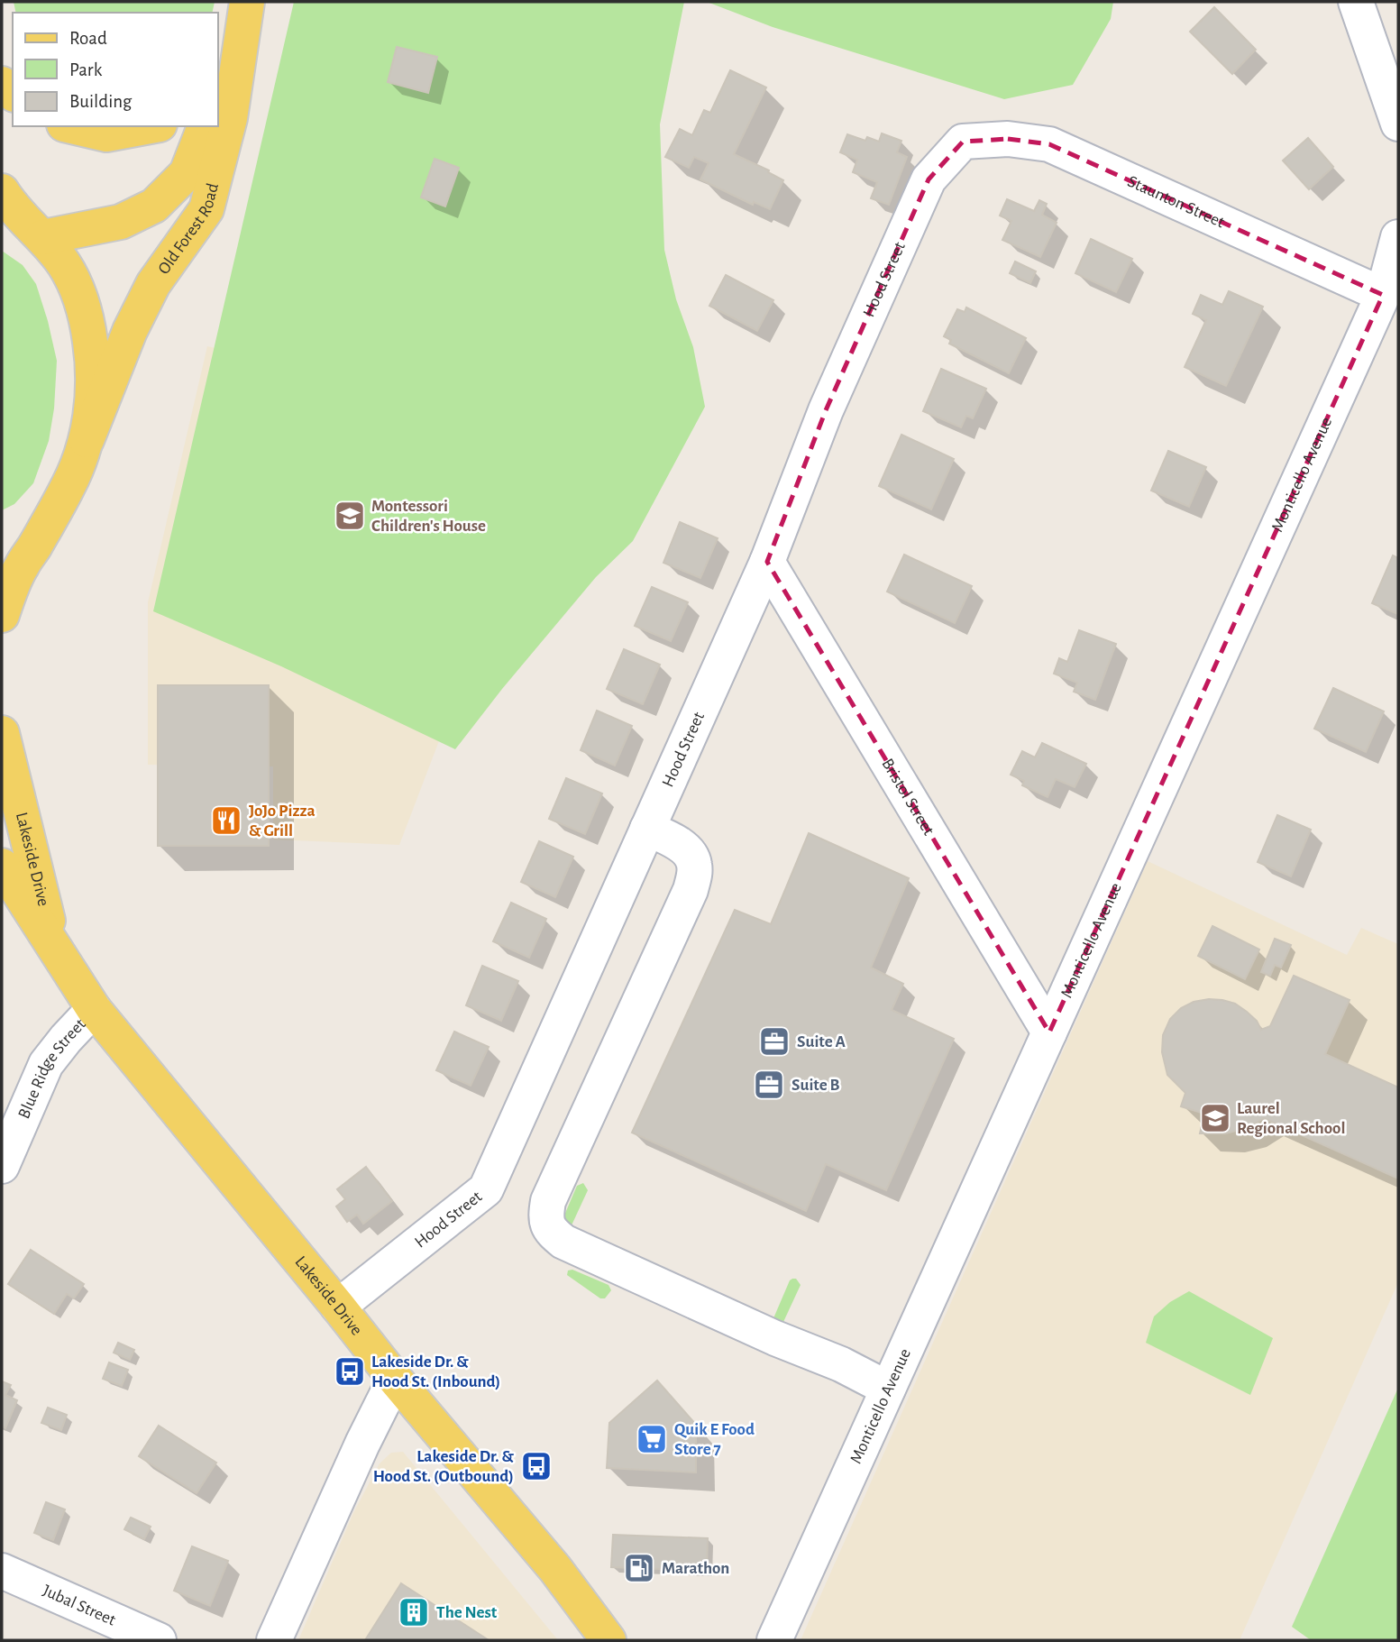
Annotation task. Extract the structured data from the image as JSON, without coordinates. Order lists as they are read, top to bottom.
{
  "streets": {
    "main road": ["Old Forest Road", "Lakeside Drive"],
    "street": [
      "Staunton Street",
      "Hood Street",
      "Monticello Avenue",
      "Bristol Street",
      "Blue Ridge Street",
      "Jubal Street"
    ]
  },
  "crossings": [
    ["Staunton Street", "Hood Street"],
    ["Staunton Street", "Monticello Avenue"],
    ["Hood Street", "Bristol Street"],
    ["Hood Street", "Lakeside Drive"],
    ["Monticello Avenue", "Bristol Street"],
    ["Lakeside Drive", "Blue Ridge Street"]
  ],
  "places": {
    "school or university": ["Montessori Children's House", "Laurel Regional School"],
    "restaurant": ["JoJo Pizza & Grill"],
    "office": ["Suite A", "Suite B"],
    "bus stop": ["Lakeside Dr. & Hood St. (Inbound)", "Lakeside Dr. & Hood St. (Outbound)"],
    "supermarket": ["Quik E Food Store 7"],
    "fuel station": ["Marathon"],
    "building": ["The Nest"]
  },
  "legend": ["Road", "Park", "Building"]
}
